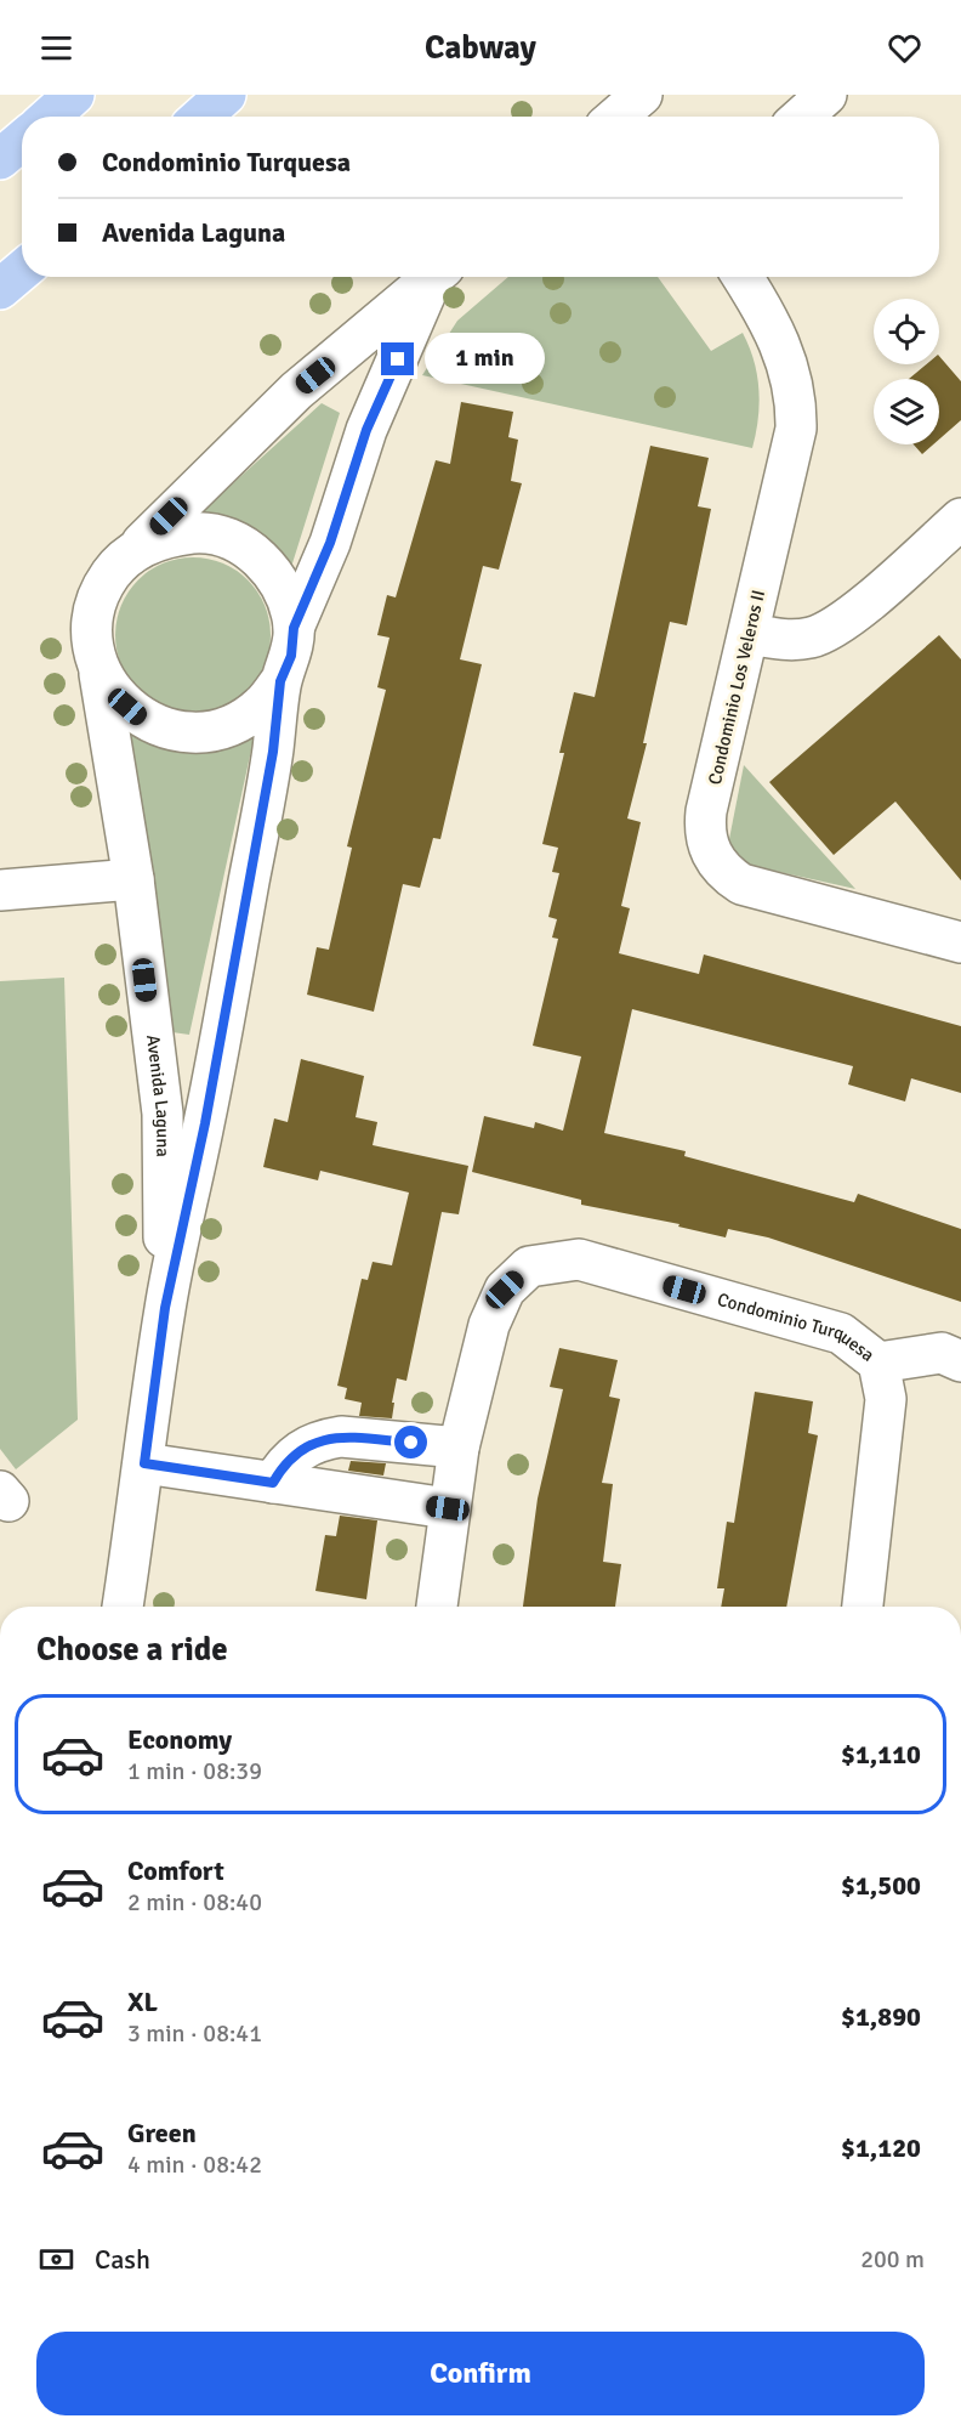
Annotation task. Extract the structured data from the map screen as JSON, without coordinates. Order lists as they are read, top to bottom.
{
  "streets": {
    "street": ["Condominio Los Veleros II", "Avenida Laguna", "Condominio Turquesa"]
  },
  "page": {
    "header": "Cabway",
    "banner": ["Condominio Turquesa", "Avenida Laguna"],
    "bubble": "1 min",
    "heading": "Choose a ride",
    "list": [
      {
        "name": "Economy",
        "note": "1 min · 08:39",
        "value": "$1,110"
      },
      {
        "name": "Comfort",
        "note": "2 min · 08:40",
        "value": "$1,500"
      },
      {
        "name": "XL",
        "note": "3 min · 08:41",
        "value": "$1,890"
      },
      {
        "name": "Green",
        "note": "4 min · 08:42",
        "value": "$1,120"
      }
    ],
    "pay": ["Cash", "200 m"],
    "buttons": "Confirm"
  }
}
